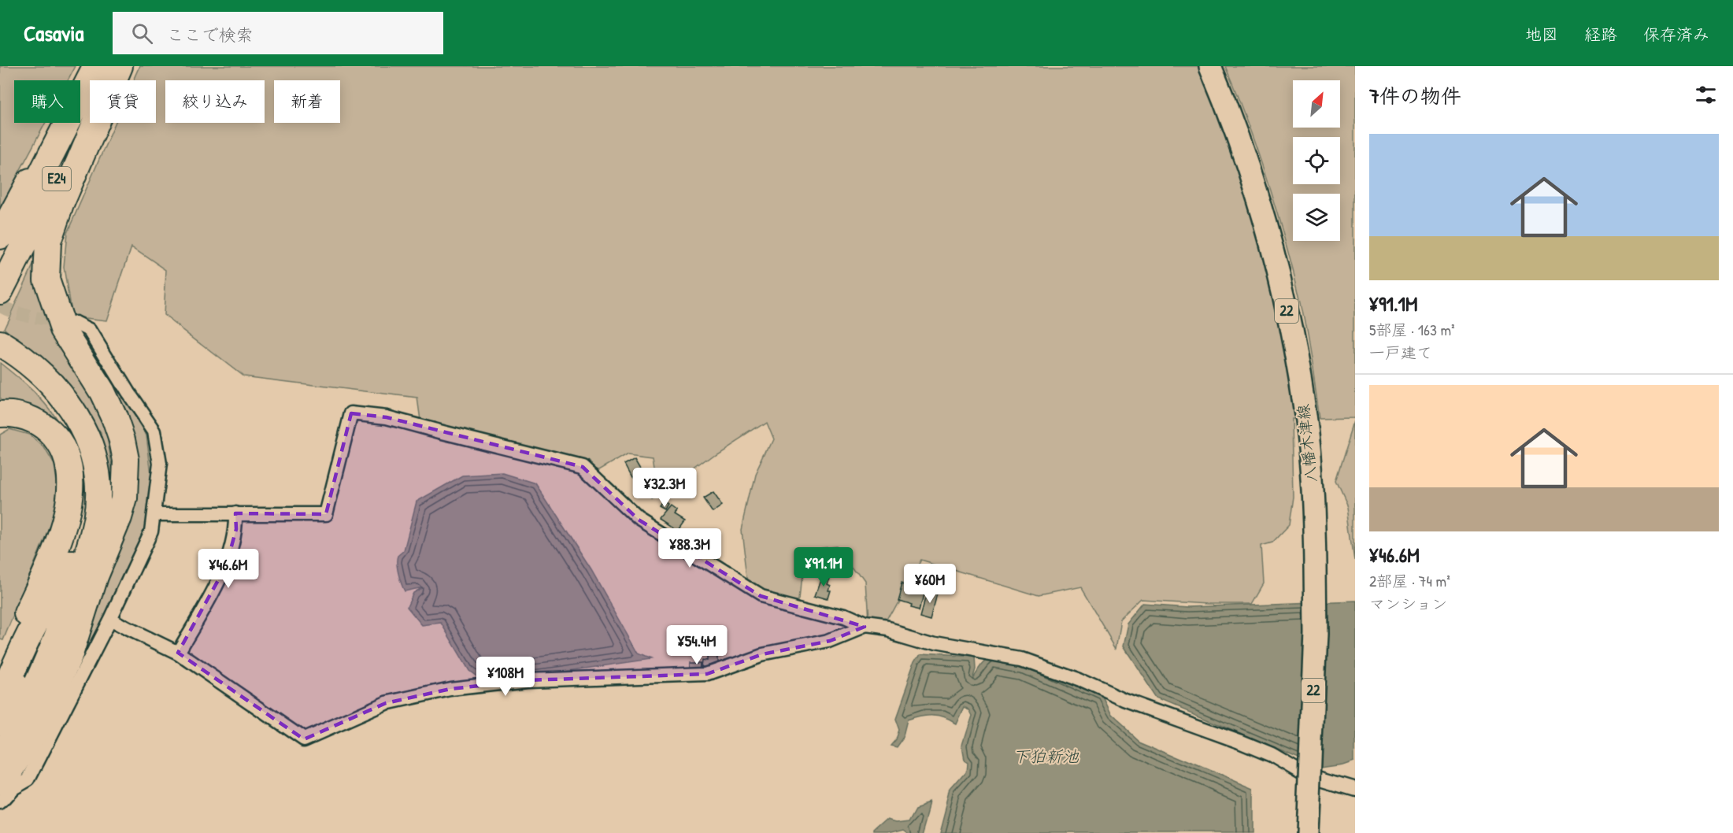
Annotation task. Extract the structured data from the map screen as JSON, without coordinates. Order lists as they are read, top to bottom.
{
  "streets": {
    "highway": ["E24"],
    "main road": ["22", "八幡木津線"]
  },
  "water": ["下狛新池"],
  "north": "top right",
  "page": {
    "header": "Casavia",
    "search": "ここで検索",
    "nav": ["地図", "経路", "保存済み"],
    "heading": "7件の物件",
    "chip": [
      "購入",
      "賃貸",
      "絞り込み",
      "新着"
    ],
    "list": [
      {
        "name": "¥91.1M",
        "note": "5部屋 · 163 m² · 一戸建て"
      },
      {
        "name": "¥46.6M",
        "note": "2部屋 · 74 m² · マンション"
      }
    ],
    "price": [
      "¥32.3M",
      "¥88.3M",
      "¥91.1M",
      "¥46.6M",
      "¥60M",
      "¥54.4M",
      "¥108M"
    ]
  }
}
